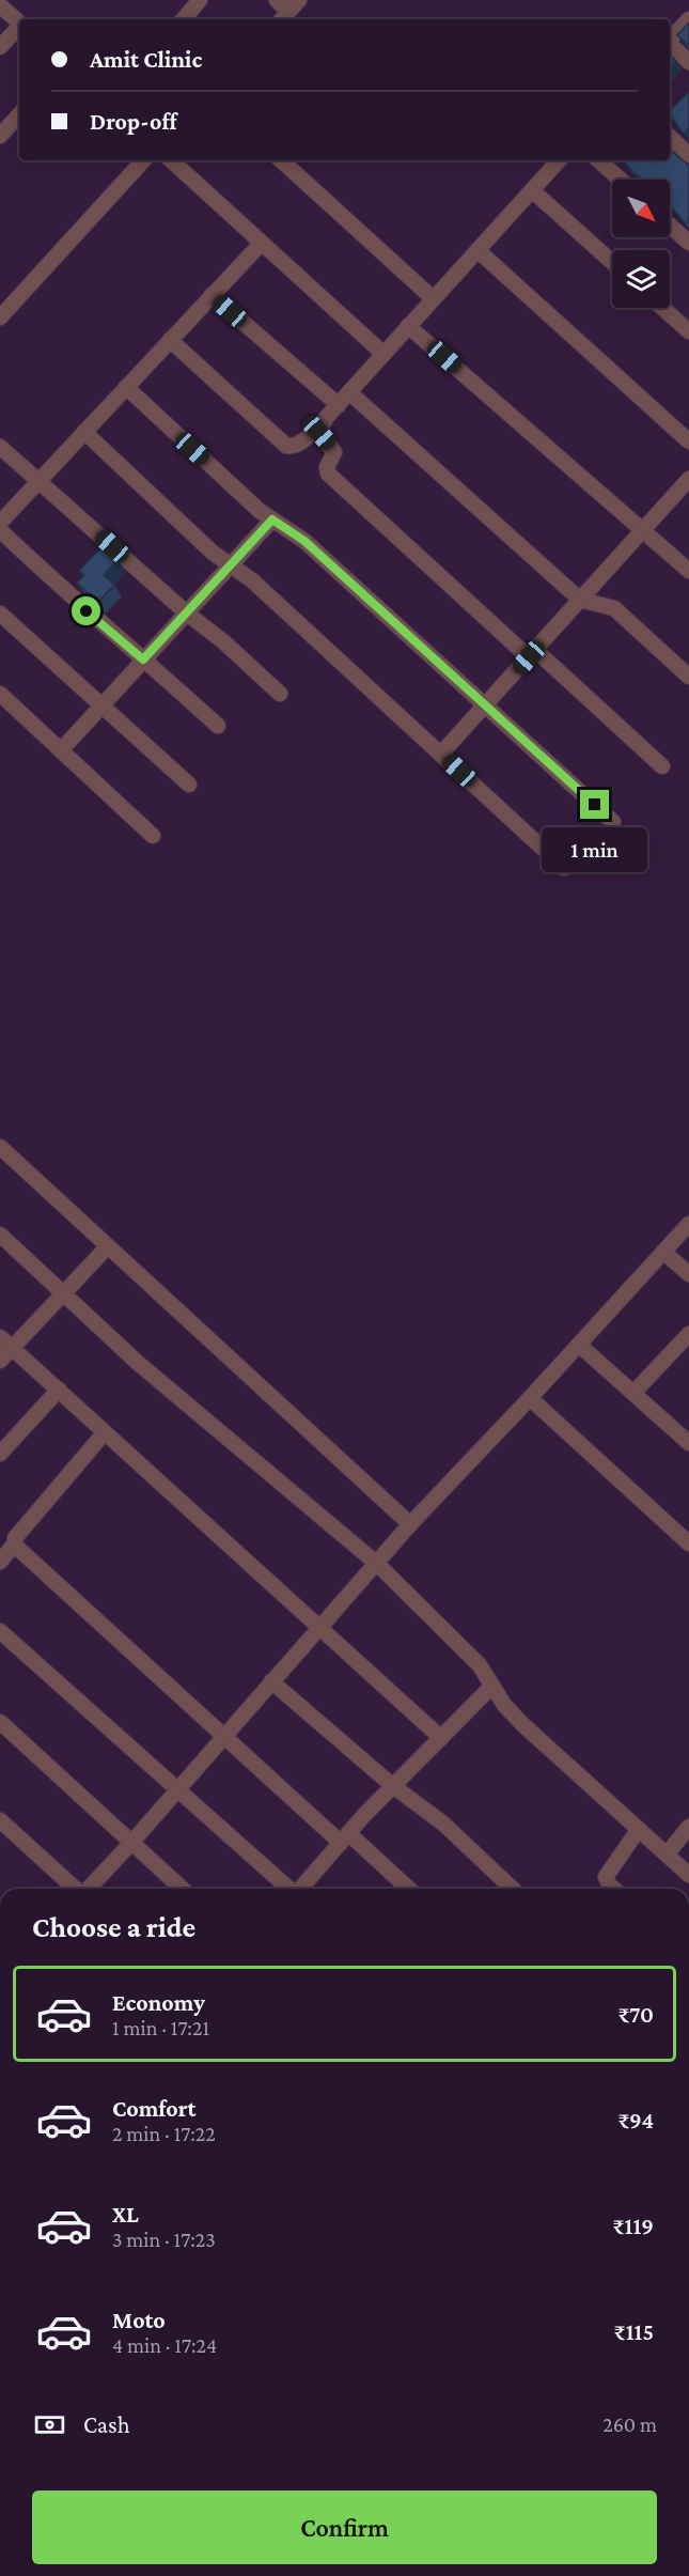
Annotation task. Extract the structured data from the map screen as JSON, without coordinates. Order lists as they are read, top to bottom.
{
  "north": "bottom right",
  "page": {
    "banner": ["Amit Clinic", "Drop-off"],
    "bubble": "1 min",
    "heading": "Choose a ride",
    "list": [
      {
        "name": "Economy",
        "note": "1 min · 17:21",
        "value": "₹70"
      },
      {
        "name": "Comfort",
        "note": "2 min · 17:22",
        "value": "₹94"
      },
      {
        "name": "XL",
        "note": "3 min · 17:23",
        "value": "₹119"
      },
      {
        "name": "Moto",
        "note": "4 min · 17:24",
        "value": "₹115"
      }
    ],
    "pay": ["Cash", "260 m"],
    "buttons": "Confirm"
  }
}
